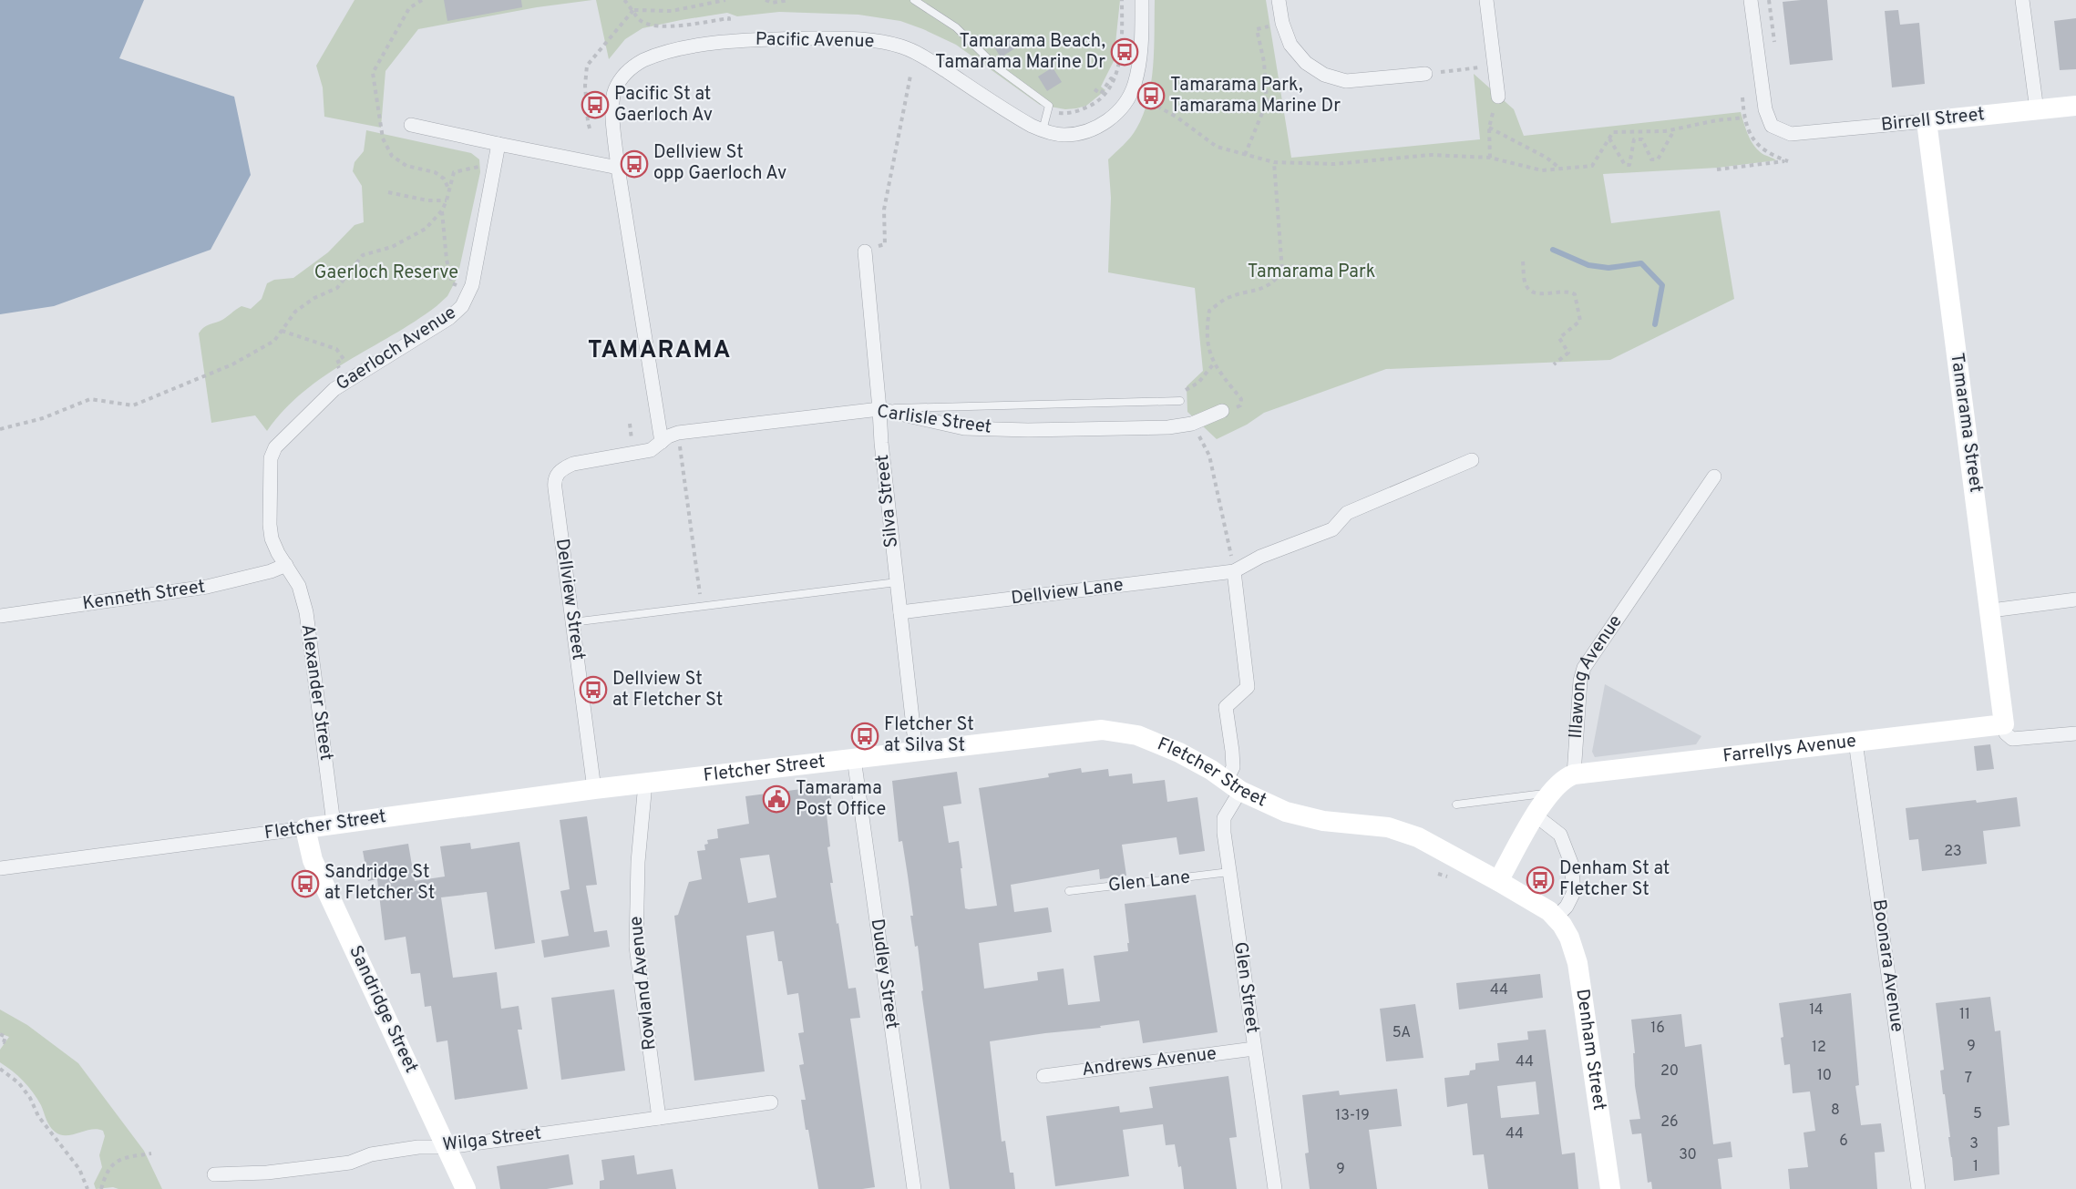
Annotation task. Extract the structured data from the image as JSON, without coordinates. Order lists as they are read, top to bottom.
{
  "streets": {
    "street": [
      "Pacific Avenue",
      "Birrell Street",
      "Gaerloch Avenue",
      "Carlisle Street",
      "Tamarama Street",
      "Silva Street",
      "Dellview Lane",
      "Kenneth Street",
      "Dellview Street",
      "Illawong Avenue",
      "Alexander Street",
      "Farrellys Avenue",
      "Fletcher Street",
      "Boonara Avenue",
      "Dudley Street",
      "Rowland Avenue",
      "Glen Street",
      "Sandridge Street",
      "Denham Street",
      "Andrews Avenue",
      "Wilga Street"
    ],
    "lane": ["Glen Lane"]
  },
  "crossings": [
    ["Birrell Street", "Tamarama Street"],
    ["Gaerloch Avenue", "Kenneth Street"],
    ["Gaerloch Avenue", "Alexander Street"],
    ["Carlisle Street", "Silva Street"],
    ["Carlisle Street", "Dellview Street"],
    ["Tamarama Street", "Farrellys Avenue"],
    ["Silva Street", "Dellview Lane"],
    ["Silva Street", "Fletcher Street"],
    ["Dellview Lane", "Glen Street"],
    ["Kenneth Street", "Alexander Street"],
    ["Dellview Street", "Fletcher Street"],
    ["Illawong Avenue", "Farrellys Avenue"],
    ["Alexander Street", "Fletcher Street"],
    ["Farrellys Avenue", "Boonara Avenue"],
    ["Fletcher Street", "Dudley Street"],
    ["Fletcher Street", "Rowland Avenue"],
    ["Fletcher Street", "Glen Street"],
    ["Fletcher Street", "Sandridge Street"],
    ["Fletcher Street", "Denham Street"],
    ["Glen Lane", "Glen Street"],
    ["Rowland Avenue", "Wilga Street"],
    ["Glen Street", "Andrews Avenue"],
    ["Sandridge Street", "Wilga Street"]
  ],
  "districts": ["TAMARAMA"],
  "parks": ["Tamarama Park", "Gaerloch Reserve"],
  "places": {
    "bus stop": [
      "Tamarama Beach, Tamarama Marine Dr",
      "Tamarama Park, Tamarama Marine Dr",
      "Pacific St at Gaerloch Av",
      "Dellview St opp Gaerloch Av",
      "Dellview St at Fletcher St",
      "Fletcher St at Silva St",
      "Denham St at Fletcher St",
      "Sandridge St at Fletcher St"
    ],
    "public building": ["Tamarama Post Office"]
  },
  "house_numbers": [
    "23",
    "44",
    "14",
    "11",
    "16",
    "5A",
    "9",
    "12",
    "44",
    "20",
    "10",
    "7",
    "8",
    "5",
    "13-19",
    "26",
    "44",
    "6",
    "3",
    "30",
    "1",
    "9"
  ]
}
